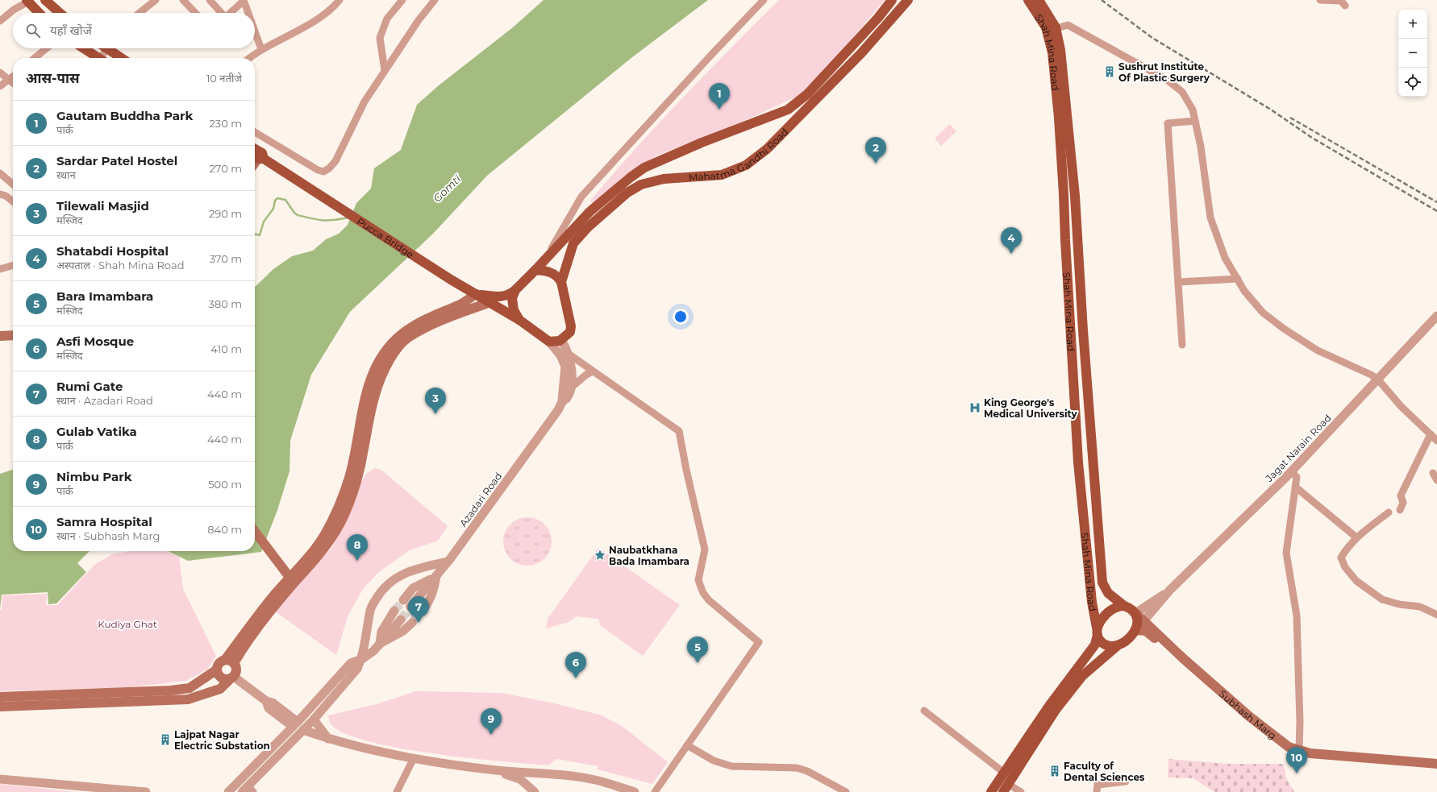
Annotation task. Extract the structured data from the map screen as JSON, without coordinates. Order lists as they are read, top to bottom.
{
  "streets": {
    "main road": [
      "Shah Mina Road",
      "Mahatma Gandhi Road",
      "Pucca Bridge",
      "Subhash Marg"
    ],
    "street": ["Jagat Narain Road", "Azadari Road"]
  },
  "crossings": [
    ["Shah Mina Road", "Jagat Narain Road"],
    ["Shah Mina Road", "Subhash Marg"],
    ["Mahatma Gandhi Road", "Pucca Bridge"],
    ["Jagat Narain Road", "Subhash Marg"]
  ],
  "water": ["Gomtī"],
  "parks": ["Kudiya Ghat"],
  "places": {
    "building": ["Sushrut Institute Of Plastic Surgery", "Lajpat Nagar Electric Substation", "Faculty of Dental Sciences"],
    "hospital": ["King George's Medical University"],
    "place": ["Naubatkhana Bada Imambara"]
  },
  "page": {
    "map_buttons": ["+", "−"],
    "search": "यहाँ खोजें",
    "heading": ["आस-पास", "10 नतीजे"],
    "pins": [
      "1",
      "2",
      "4",
      "3",
      "8",
      "7",
      "5",
      "6",
      "9",
      "10"
    ],
    "list": [
      {
        "mark": "1",
        "name": "Gautam Buddha Park",
        "note": "पार्क",
        "value": "230 m"
      },
      {
        "mark": "2",
        "name": "Sardar Patel Hostel",
        "note": "स्थान",
        "value": "270 m"
      },
      {
        "mark": "3",
        "name": "Tilewali Masjid",
        "note": "मस्जिद",
        "value": "290 m"
      },
      {
        "mark": "4",
        "name": "Shatabdi Hospital",
        "note": "अस्पताल · Shah Mina Road",
        "value": "370 m"
      },
      {
        "mark": "5",
        "name": "Bara Imambara",
        "note": "मस्जिद",
        "value": "380 m"
      },
      {
        "mark": "6",
        "name": "Asfi Mosque",
        "note": "मस्जिद",
        "value": "410 m"
      },
      {
        "mark": "7",
        "name": "Rumi Gate",
        "note": "स्थान · Azadari Road",
        "value": "440 m"
      },
      {
        "mark": "8",
        "name": "Gulab Vatika",
        "note": "पार्क",
        "value": "440 m"
      },
      {
        "mark": "9",
        "name": "Nimbu Park",
        "note": "पार्क",
        "value": "500 m"
      },
      {
        "mark": "10",
        "name": "Samra Hospital",
        "note": "स्थान · Subhash Marg",
        "value": "840 m"
      }
    ]
  }
}
